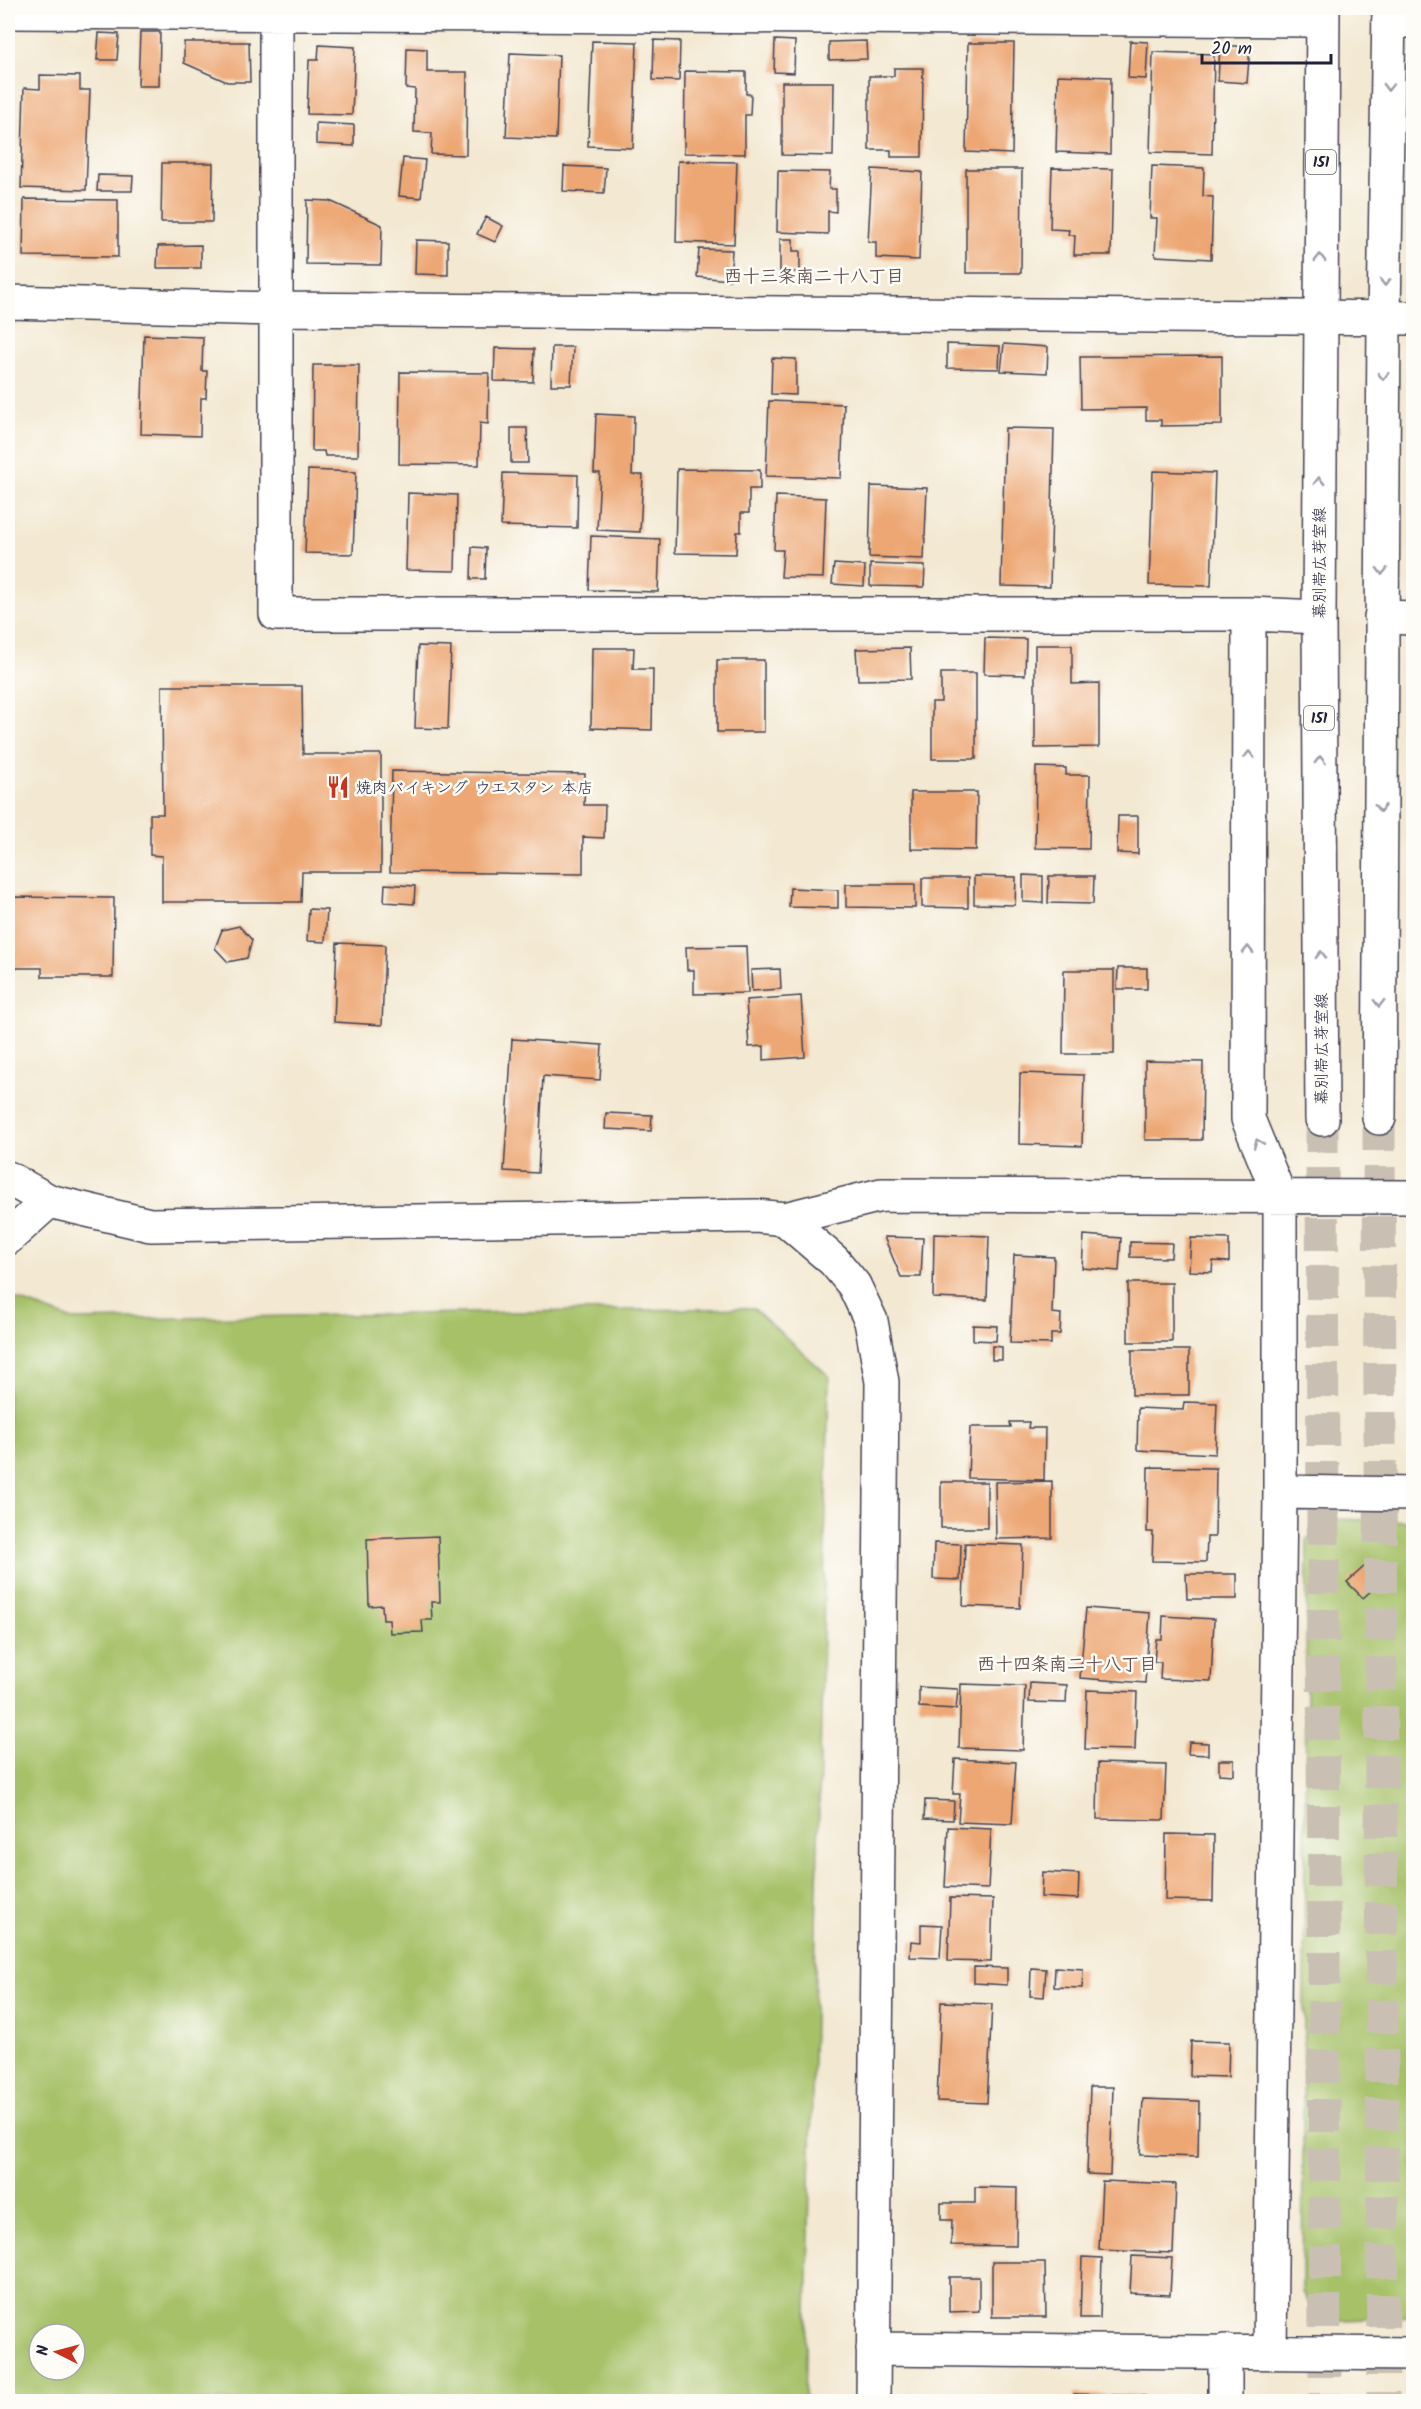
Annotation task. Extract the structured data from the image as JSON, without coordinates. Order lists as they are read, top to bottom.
{
  "streets": {
    "street": ["151", "幕別帯広芽室線"]
  },
  "districts": ["西十三条南二十八丁目", "西十四条南二十八丁目"],
  "places": {
    "restaurant": ["焼肉バイキング ウエスタン 本店"]
  },
  "scale_bar": "20 m",
  "north": "left"
}
